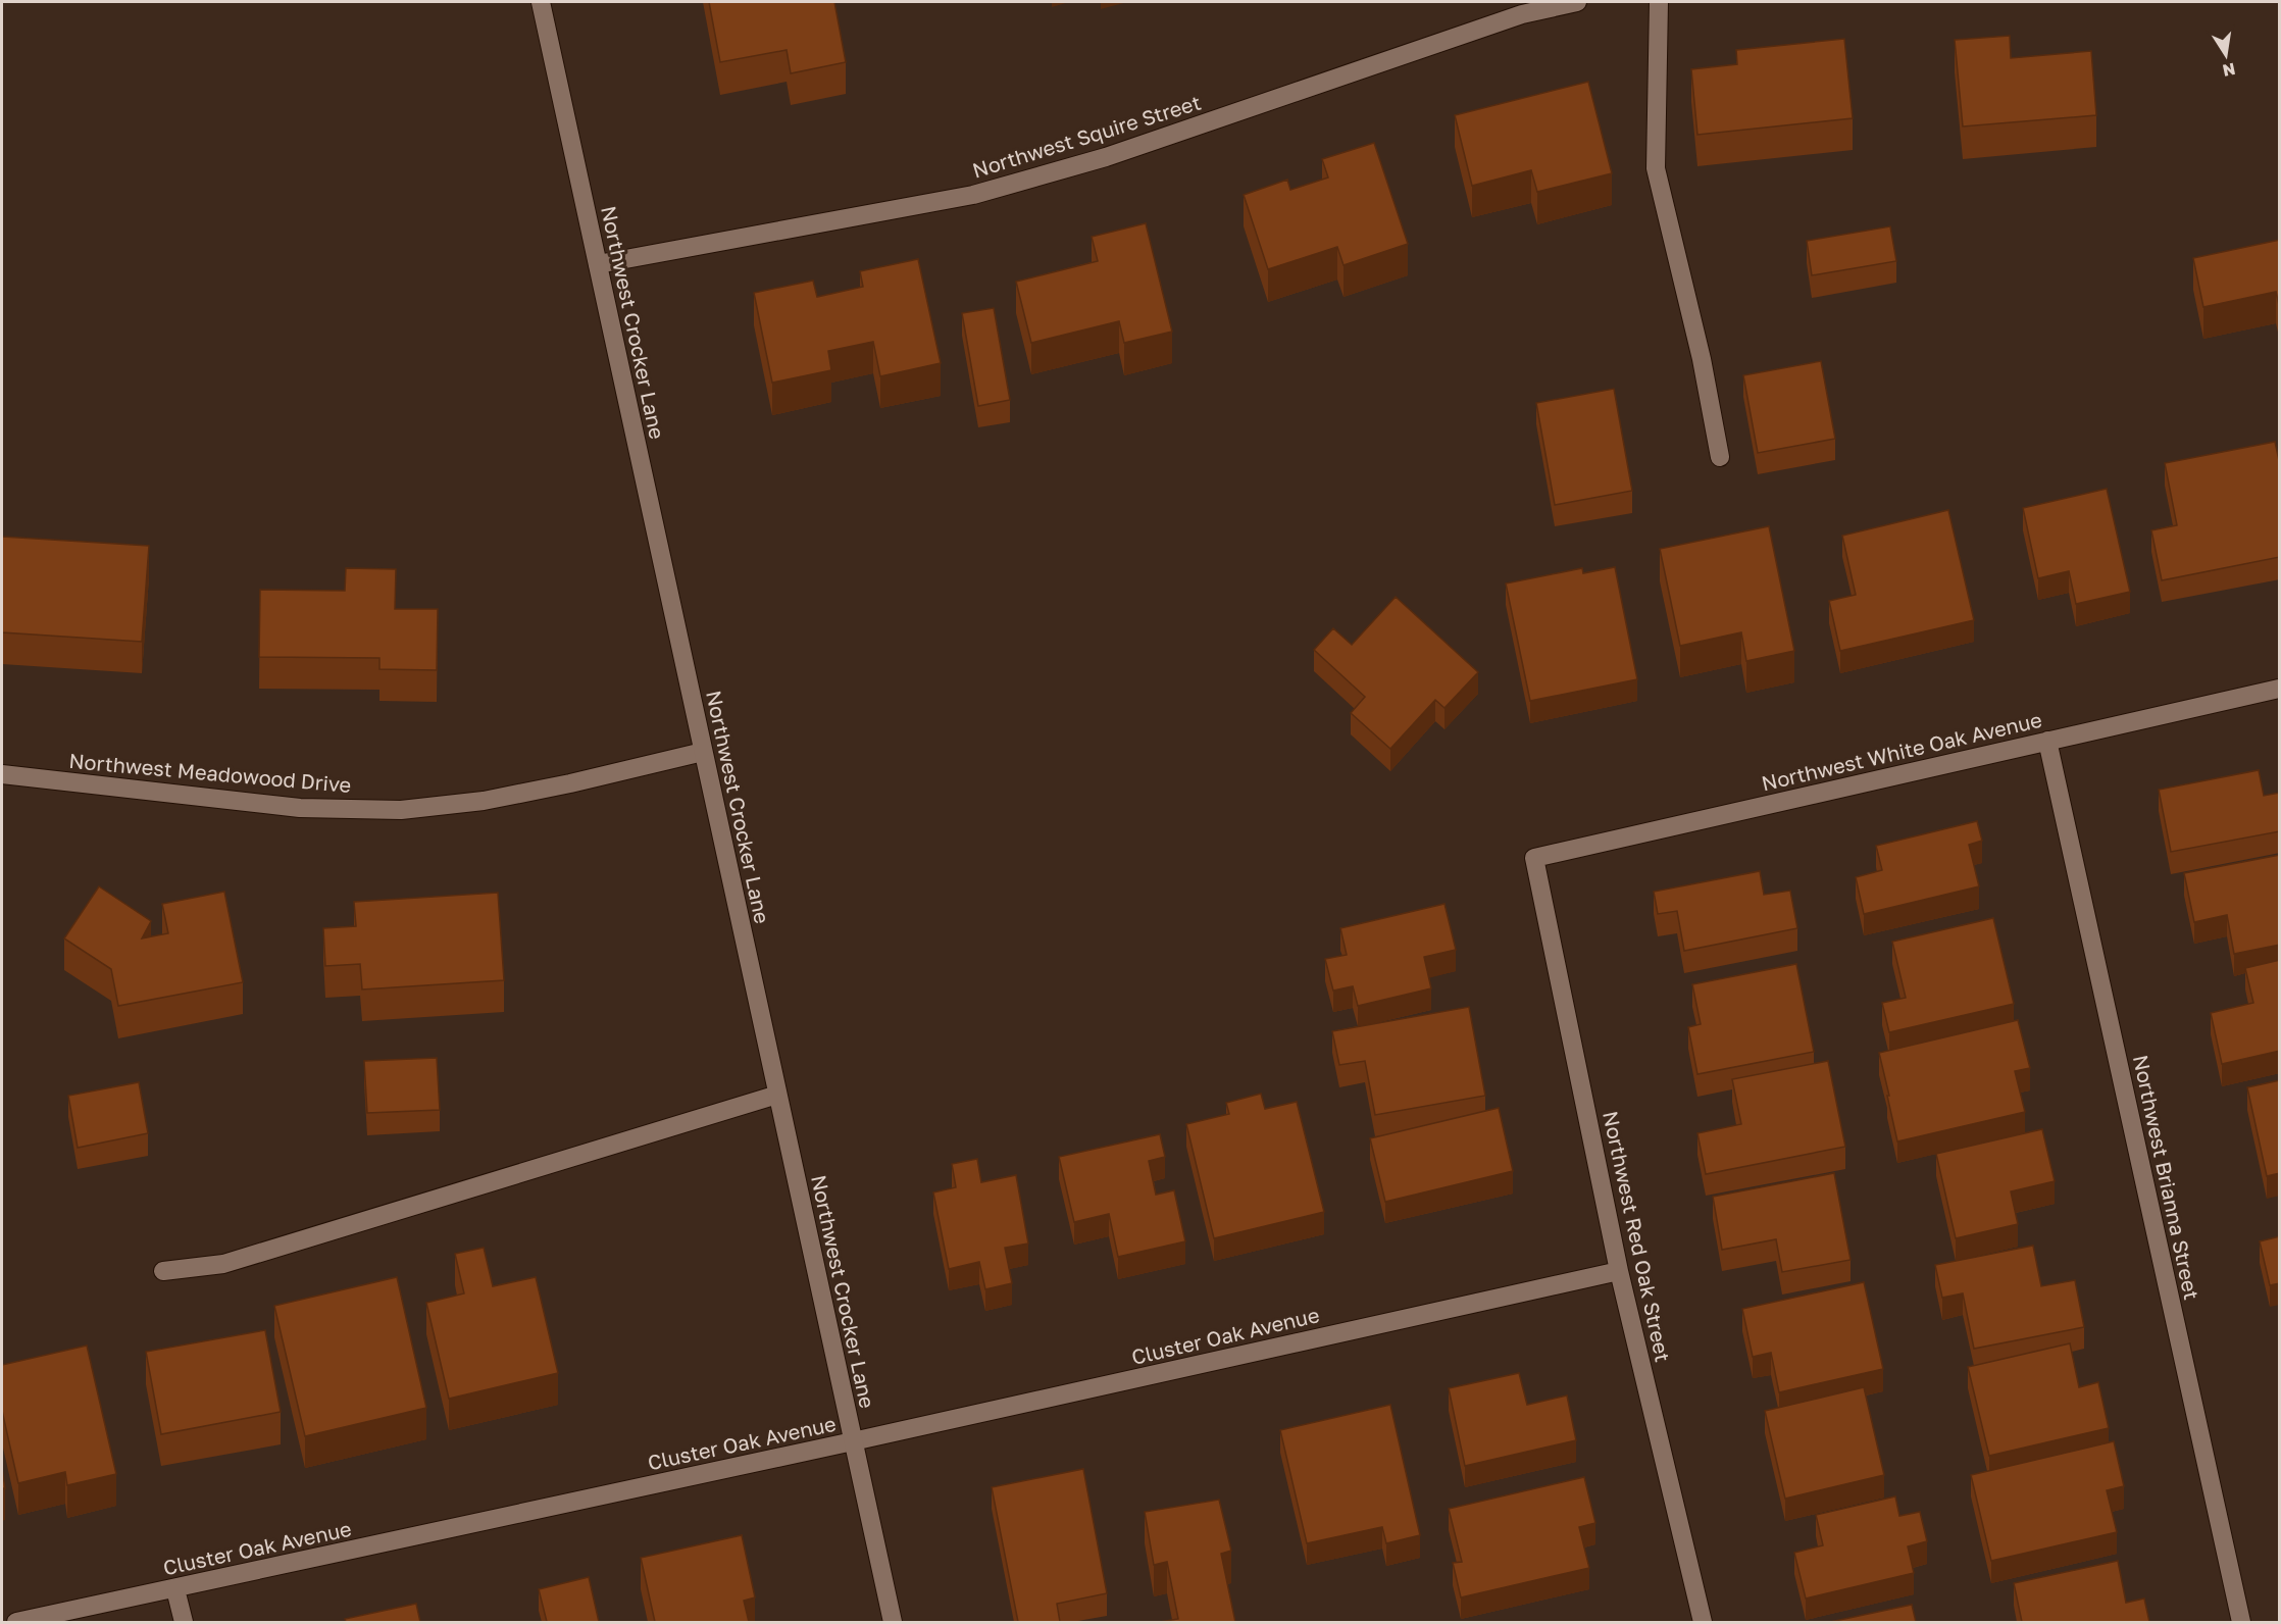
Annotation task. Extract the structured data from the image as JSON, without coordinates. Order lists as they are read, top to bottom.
{
  "streets": {
    "street": [
      "Northwest Squire Street",
      "Northwest Crocker Lane",
      "Northwest White Oak Avenue",
      "Northwest Meadowood Drive",
      "Northwest Brianna Street",
      "Northwest Red Oak Street",
      "Cluster Oak Avenue"
    ]
  },
  "crossings": [
    ["Northwest Squire Street", "Northwest Crocker Lane"],
    ["Northwest Crocker Lane", "Northwest Meadowood Drive"],
    ["Northwest Crocker Lane", "Cluster Oak Avenue"],
    ["Northwest White Oak Avenue", "Northwest Brianna Street"],
    ["Northwest White Oak Avenue", "Northwest Red Oak Street"],
    ["Northwest Red Oak Street", "Cluster Oak Avenue"]
  ],
  "north": "bottom"
}
